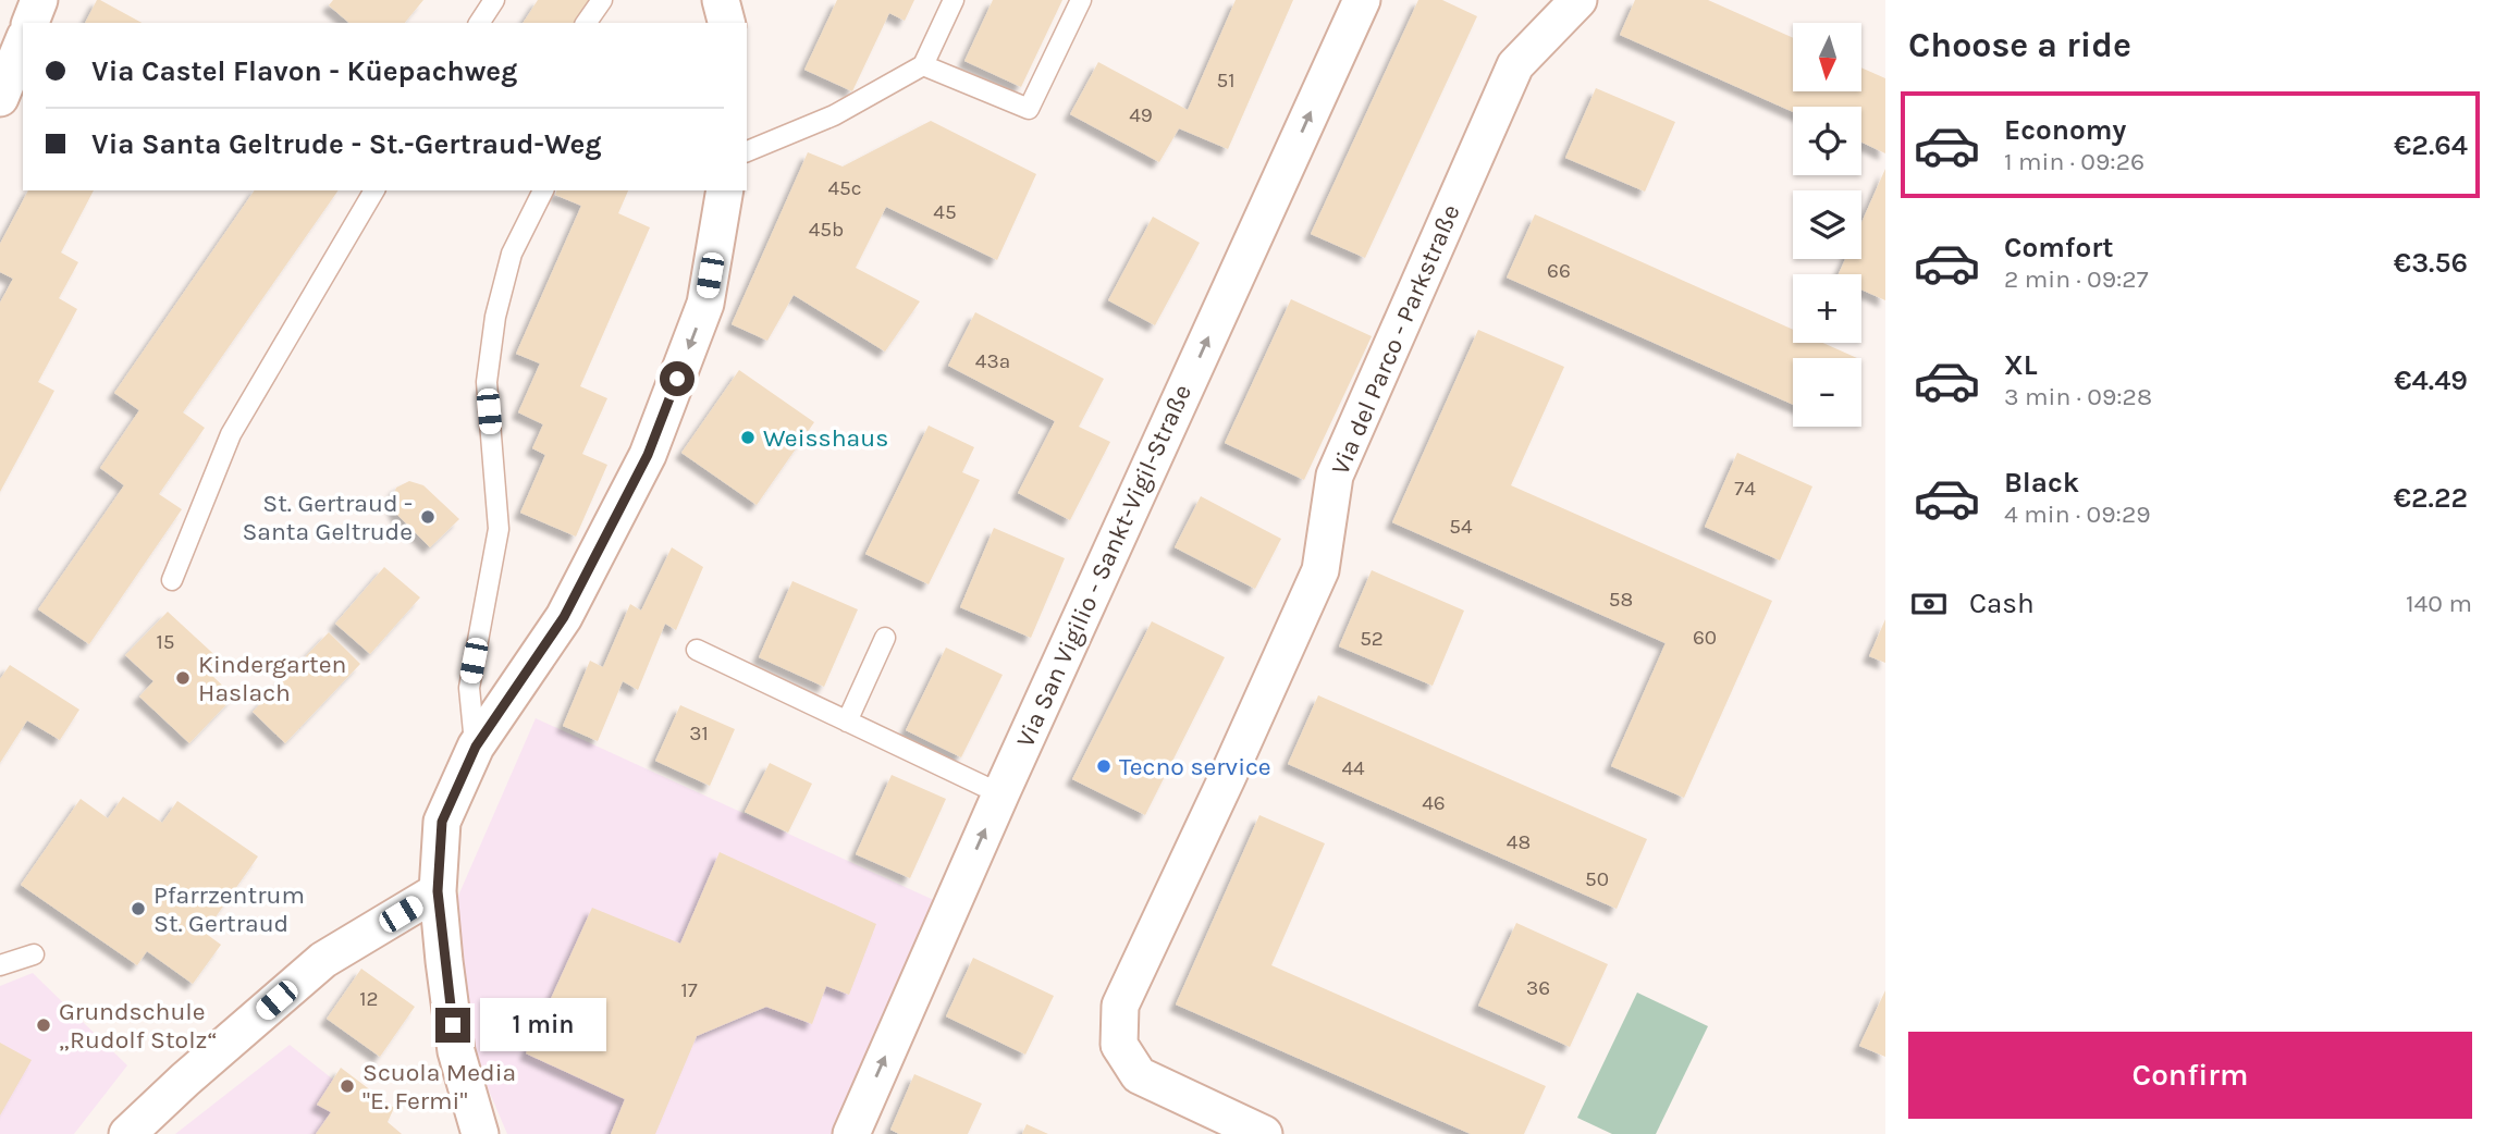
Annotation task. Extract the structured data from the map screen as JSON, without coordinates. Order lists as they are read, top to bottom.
{
  "streets": {
    "street": ["Via del Parco - Parkstraße", "Via San Vigilio - Sankt-Vigil-Straße"]
  },
  "one_way": ["Via San Vigilio - Sankt-Vigil-Straße"],
  "places": [
    "Weisshaus",
    "St. Gertraud - Santa Geltrude",
    "Kindergarten Haslach",
    "Tecno service",
    "Pfarrzentrum St. Gertraud",
    "Grundschule „Rudolf Stolz“",
    "Scuola Media \"E. Fermi\""
  ],
  "house_numbers": [
    "51",
    "49",
    "45c",
    "45",
    "45b",
    "66",
    "43a",
    "74",
    "54",
    "58",
    "60",
    "52",
    "15",
    "31",
    "44",
    "46",
    "48",
    "50",
    "36",
    "17",
    "12"
  ],
  "north": "bottom",
  "page": {
    "heading": "Choose a ride",
    "map_buttons": ["+", "−"],
    "banner": ["Via Castel Flavon - Küepachweg", "Via Santa Geltrude - St.-Gertraud-Weg"],
    "list": [
      {
        "name": "Economy",
        "note": "1 min · 09:26",
        "value": "€2.64"
      },
      {
        "name": "Comfort",
        "note": "2 min · 09:27",
        "value": "€3.56"
      },
      {
        "name": "XL",
        "note": "3 min · 09:28",
        "value": "€4.49"
      },
      {
        "name": "Black",
        "note": "4 min · 09:29",
        "value": "€2.22"
      }
    ],
    "pay": ["Cash", "140 m"],
    "bubble": "1 min",
    "buttons": "Confirm"
  }
}
